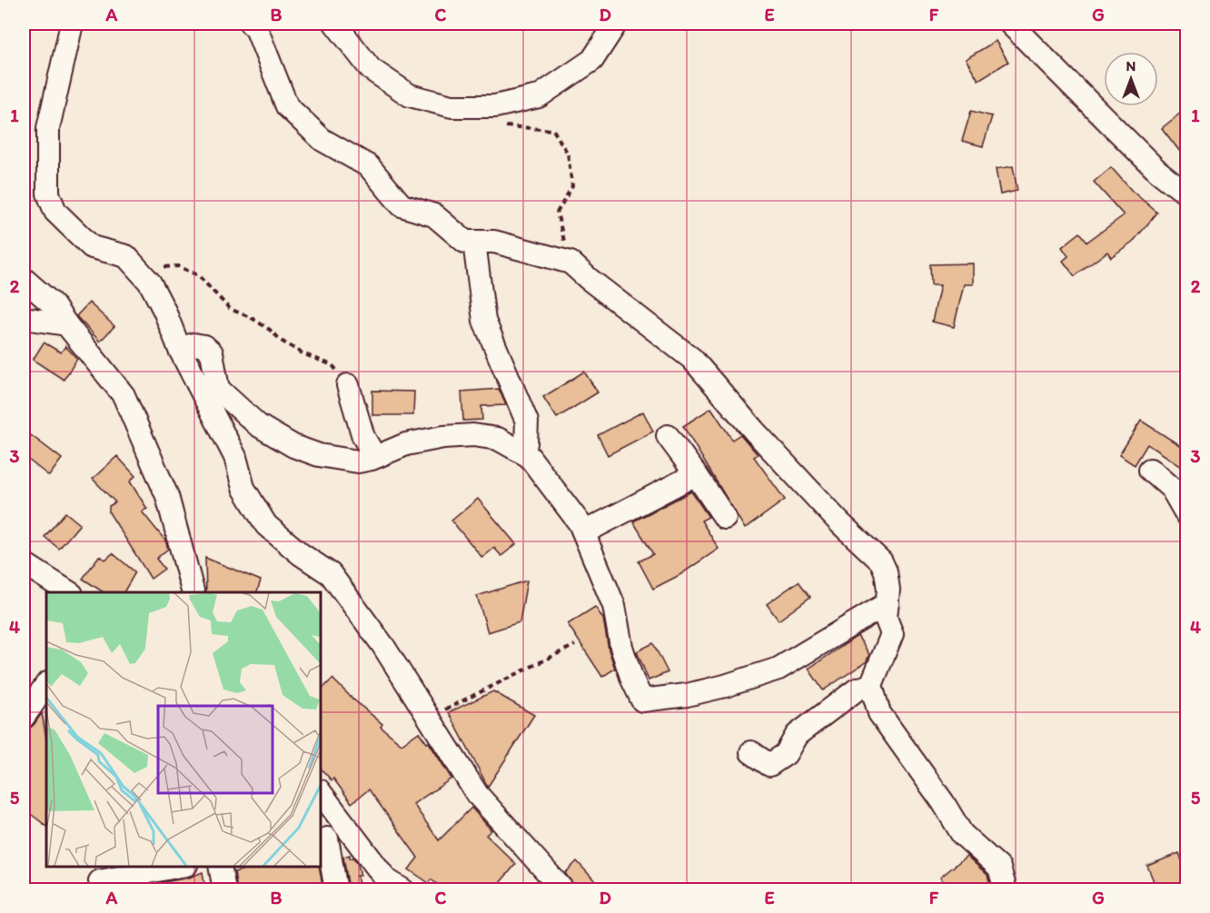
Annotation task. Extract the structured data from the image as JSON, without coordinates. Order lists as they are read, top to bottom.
{
  "north": "top",
  "grid": {
    "columns": [
      "A",
      "B",
      "C",
      "D",
      "E",
      "F",
      "G"
    ],
    "rows": [
      "1",
      "2",
      "3",
      "4",
      "5"
    ]
  }
}
